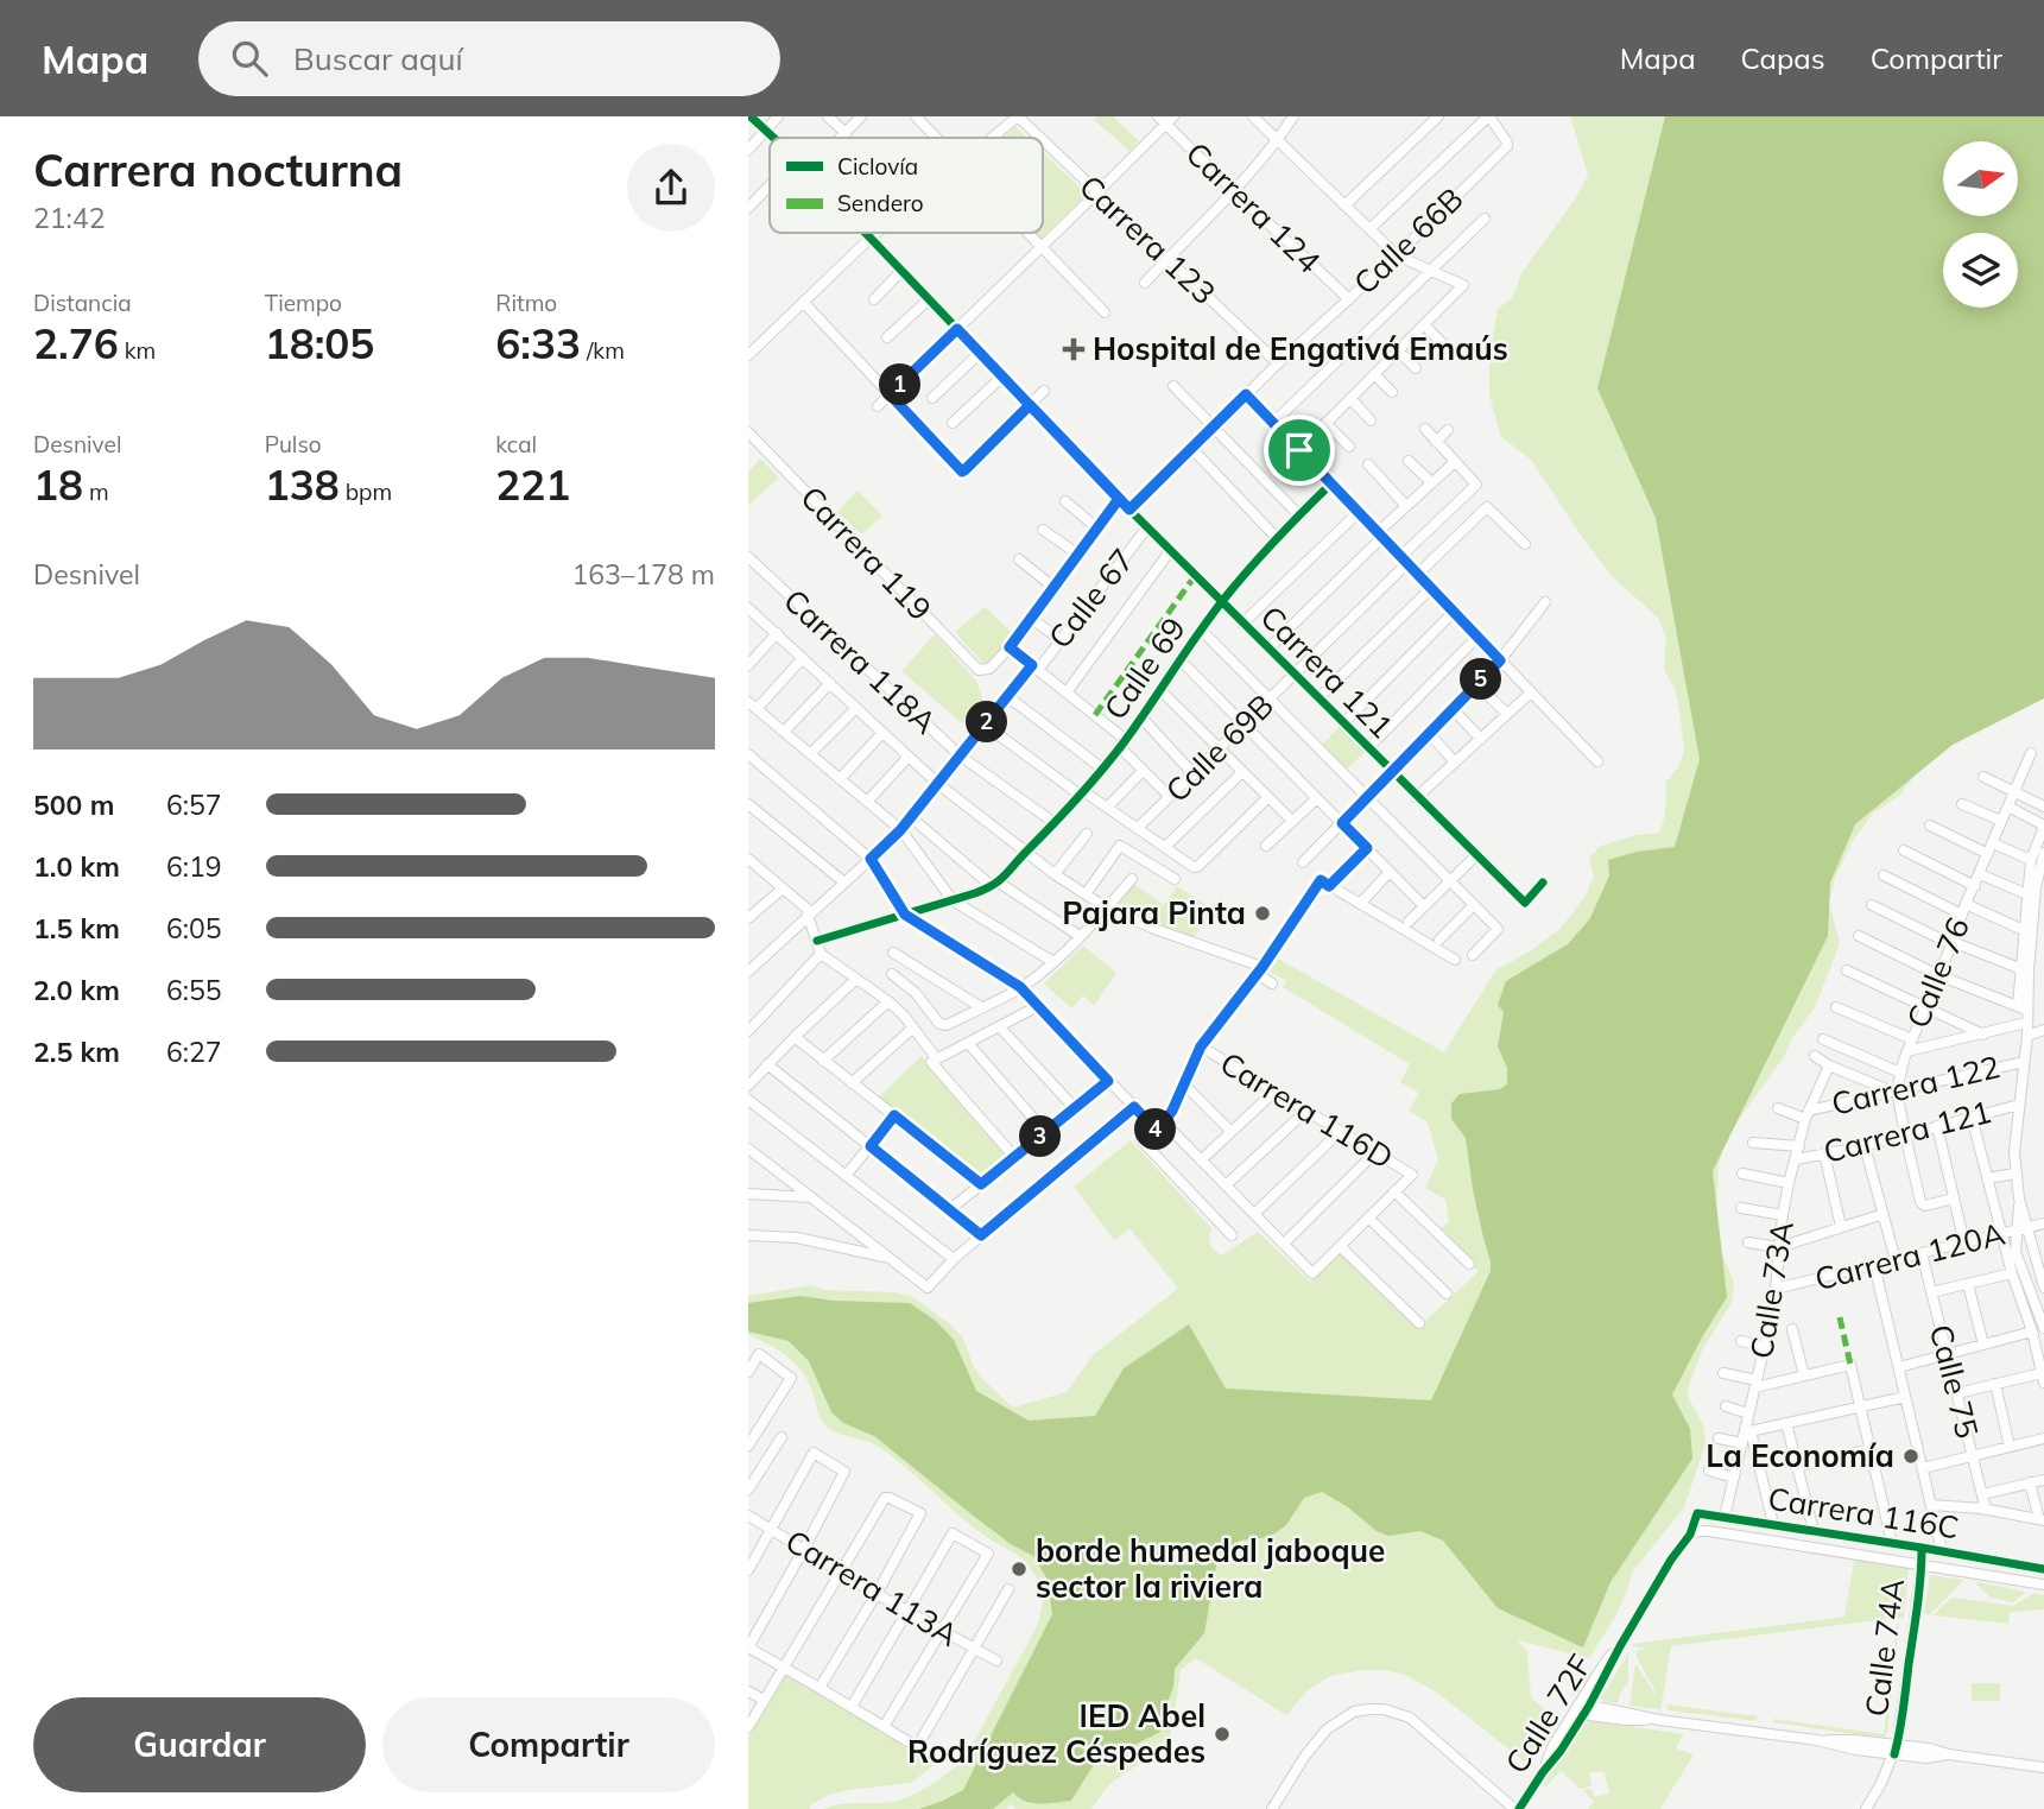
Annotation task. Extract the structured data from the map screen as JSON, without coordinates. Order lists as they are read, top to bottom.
{
  "streets": {
    "street": [
      "Carrera 124",
      "Carrera 123",
      "Calle 66B",
      "Carrera 119",
      "Calle 67",
      "Carrera 118A",
      "Calle 69",
      "Carrera 121",
      "Calle 69B",
      "Calle 76",
      "Carrera 122",
      "Carrera 116D",
      "Carrera 120A",
      "Calle 73A",
      "Calle 75",
      "Carrera 116C",
      "Carrera 113A",
      "Calle 74A",
      "Calle 72F"
    ]
  },
  "crossings": [
    ["Carrera 124", "Calle 66B"],
    ["Carrera 123", "Calle 66B"],
    ["Calle 66B", "Carrera 121"],
    ["Calle 67", "Carrera 118A"],
    ["Calle 67", "Carrera 121"],
    ["Carrera 118A", "Calle 69"],
    ["Calle 69", "Carrera 121"],
    ["Carrera 121", "Calle 69B"],
    ["Carrera 121", "Calle 76"],
    ["Carrera 121", "Calle 73A"],
    ["Calle 76", "Carrera 122"],
    ["Carrera 122", "Calle 73A"],
    ["Carrera 120A", "Calle 73A"],
    ["Carrera 120A", "Calle 75"],
    ["Carrera 120A", "Calle 74A"],
    ["Calle 73A", "Carrera 116C"],
    ["Carrera 116C", "Calle 74A"],
    ["Carrera 116C", "Calle 72F"]
  ],
  "places": {
    "health": ["Hospital de Engativá Emaús"],
    "other": [
      "Pajara Pinta",
      "La Economía",
      "borde humedal jaboque sector la riviera",
      "IED Abel Rodríguez Céspedes"
    ]
  },
  "legend": ["Ciclovía", "Sendero"],
  "north": "right",
  "page": {
    "header": "Mapa",
    "search": "Buscar aquí",
    "nav": ["Mapa", "Capas", "Compartir"],
    "heading": ["Carrera nocturna", "21:42"],
    "stats": [
      ["Distancia", "2.76 km"],
      ["Tiempo", "18:05"],
      ["Ritmo", "6:33 /km"],
      ["Desnivel", "18 m"],
      ["Pulso", "138 bpm"],
      ["kcal", "221"]
    ],
    "pins": [
      "1",
      "5",
      "2",
      "4",
      "3"
    ],
    "chart": ["Desnivel", "163–178 m"],
    "list": [
      {
        "name": "500 m",
        "note": "6:57"
      },
      {
        "name": "1.0 km",
        "note": "6:19"
      },
      {
        "name": "1.5 km",
        "note": "6:05"
      },
      {
        "name": "2.0 km",
        "note": "6:55"
      },
      {
        "name": "2.5 km",
        "note": "6:27"
      }
    ],
    "buttons": ["Guardar", "Compartir"]
  }
}
